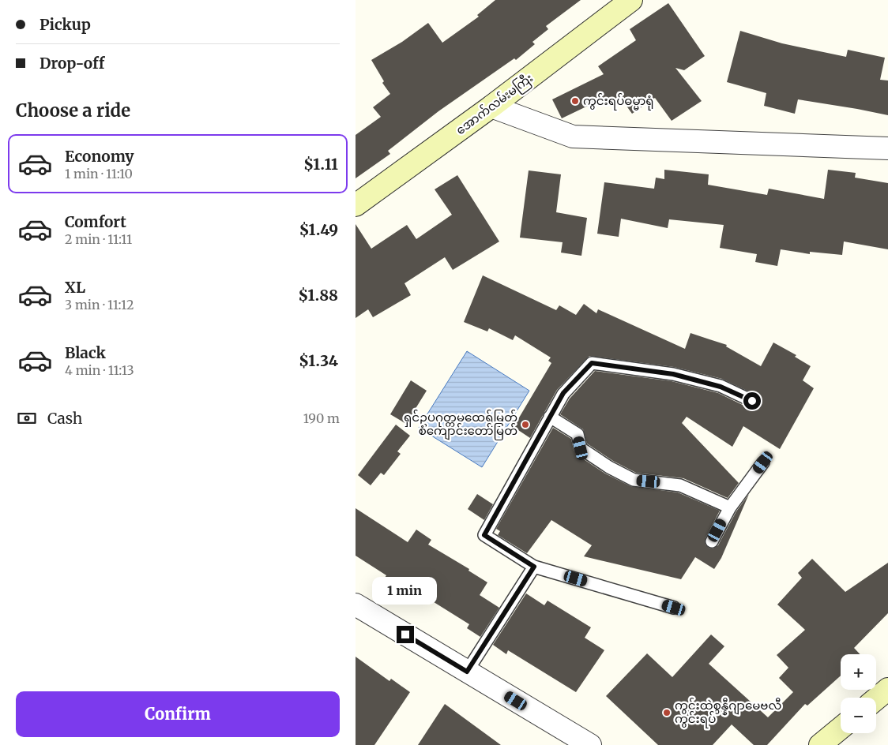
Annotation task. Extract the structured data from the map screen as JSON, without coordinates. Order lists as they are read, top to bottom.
{
  "streets": {
    "main road": ["အောက်လမ်းမကြီး"]
  },
  "places": ["ကွင်းရပ်ဓမ္မာရုံ", "ရှင်ဥပဂုတ္တမထေရ်မြတ် စံကျောင်းတော်မြတ်", "ကွင်းထဲစွန္နီဂျာမေဗလီ ကွင်းရပ်"],
  "page": {
    "banner": ["Pickup", "Drop-off"],
    "heading": "Choose a ride",
    "list": [
      {
        "name": "Economy",
        "note": "1 min · 11:10",
        "value": "$1.11"
      },
      {
        "name": "Comfort",
        "note": "2 min · 11:11",
        "value": "$1.49"
      },
      {
        "name": "XL",
        "note": "3 min · 11:12",
        "value": "$1.88"
      },
      {
        "name": "Black",
        "note": "4 min · 11:13",
        "value": "$1.34"
      }
    ],
    "pay": ["Cash", "190 m"],
    "bubble": "1 min",
    "map_buttons": ["+", "−"],
    "buttons": "Confirm"
  }
}
